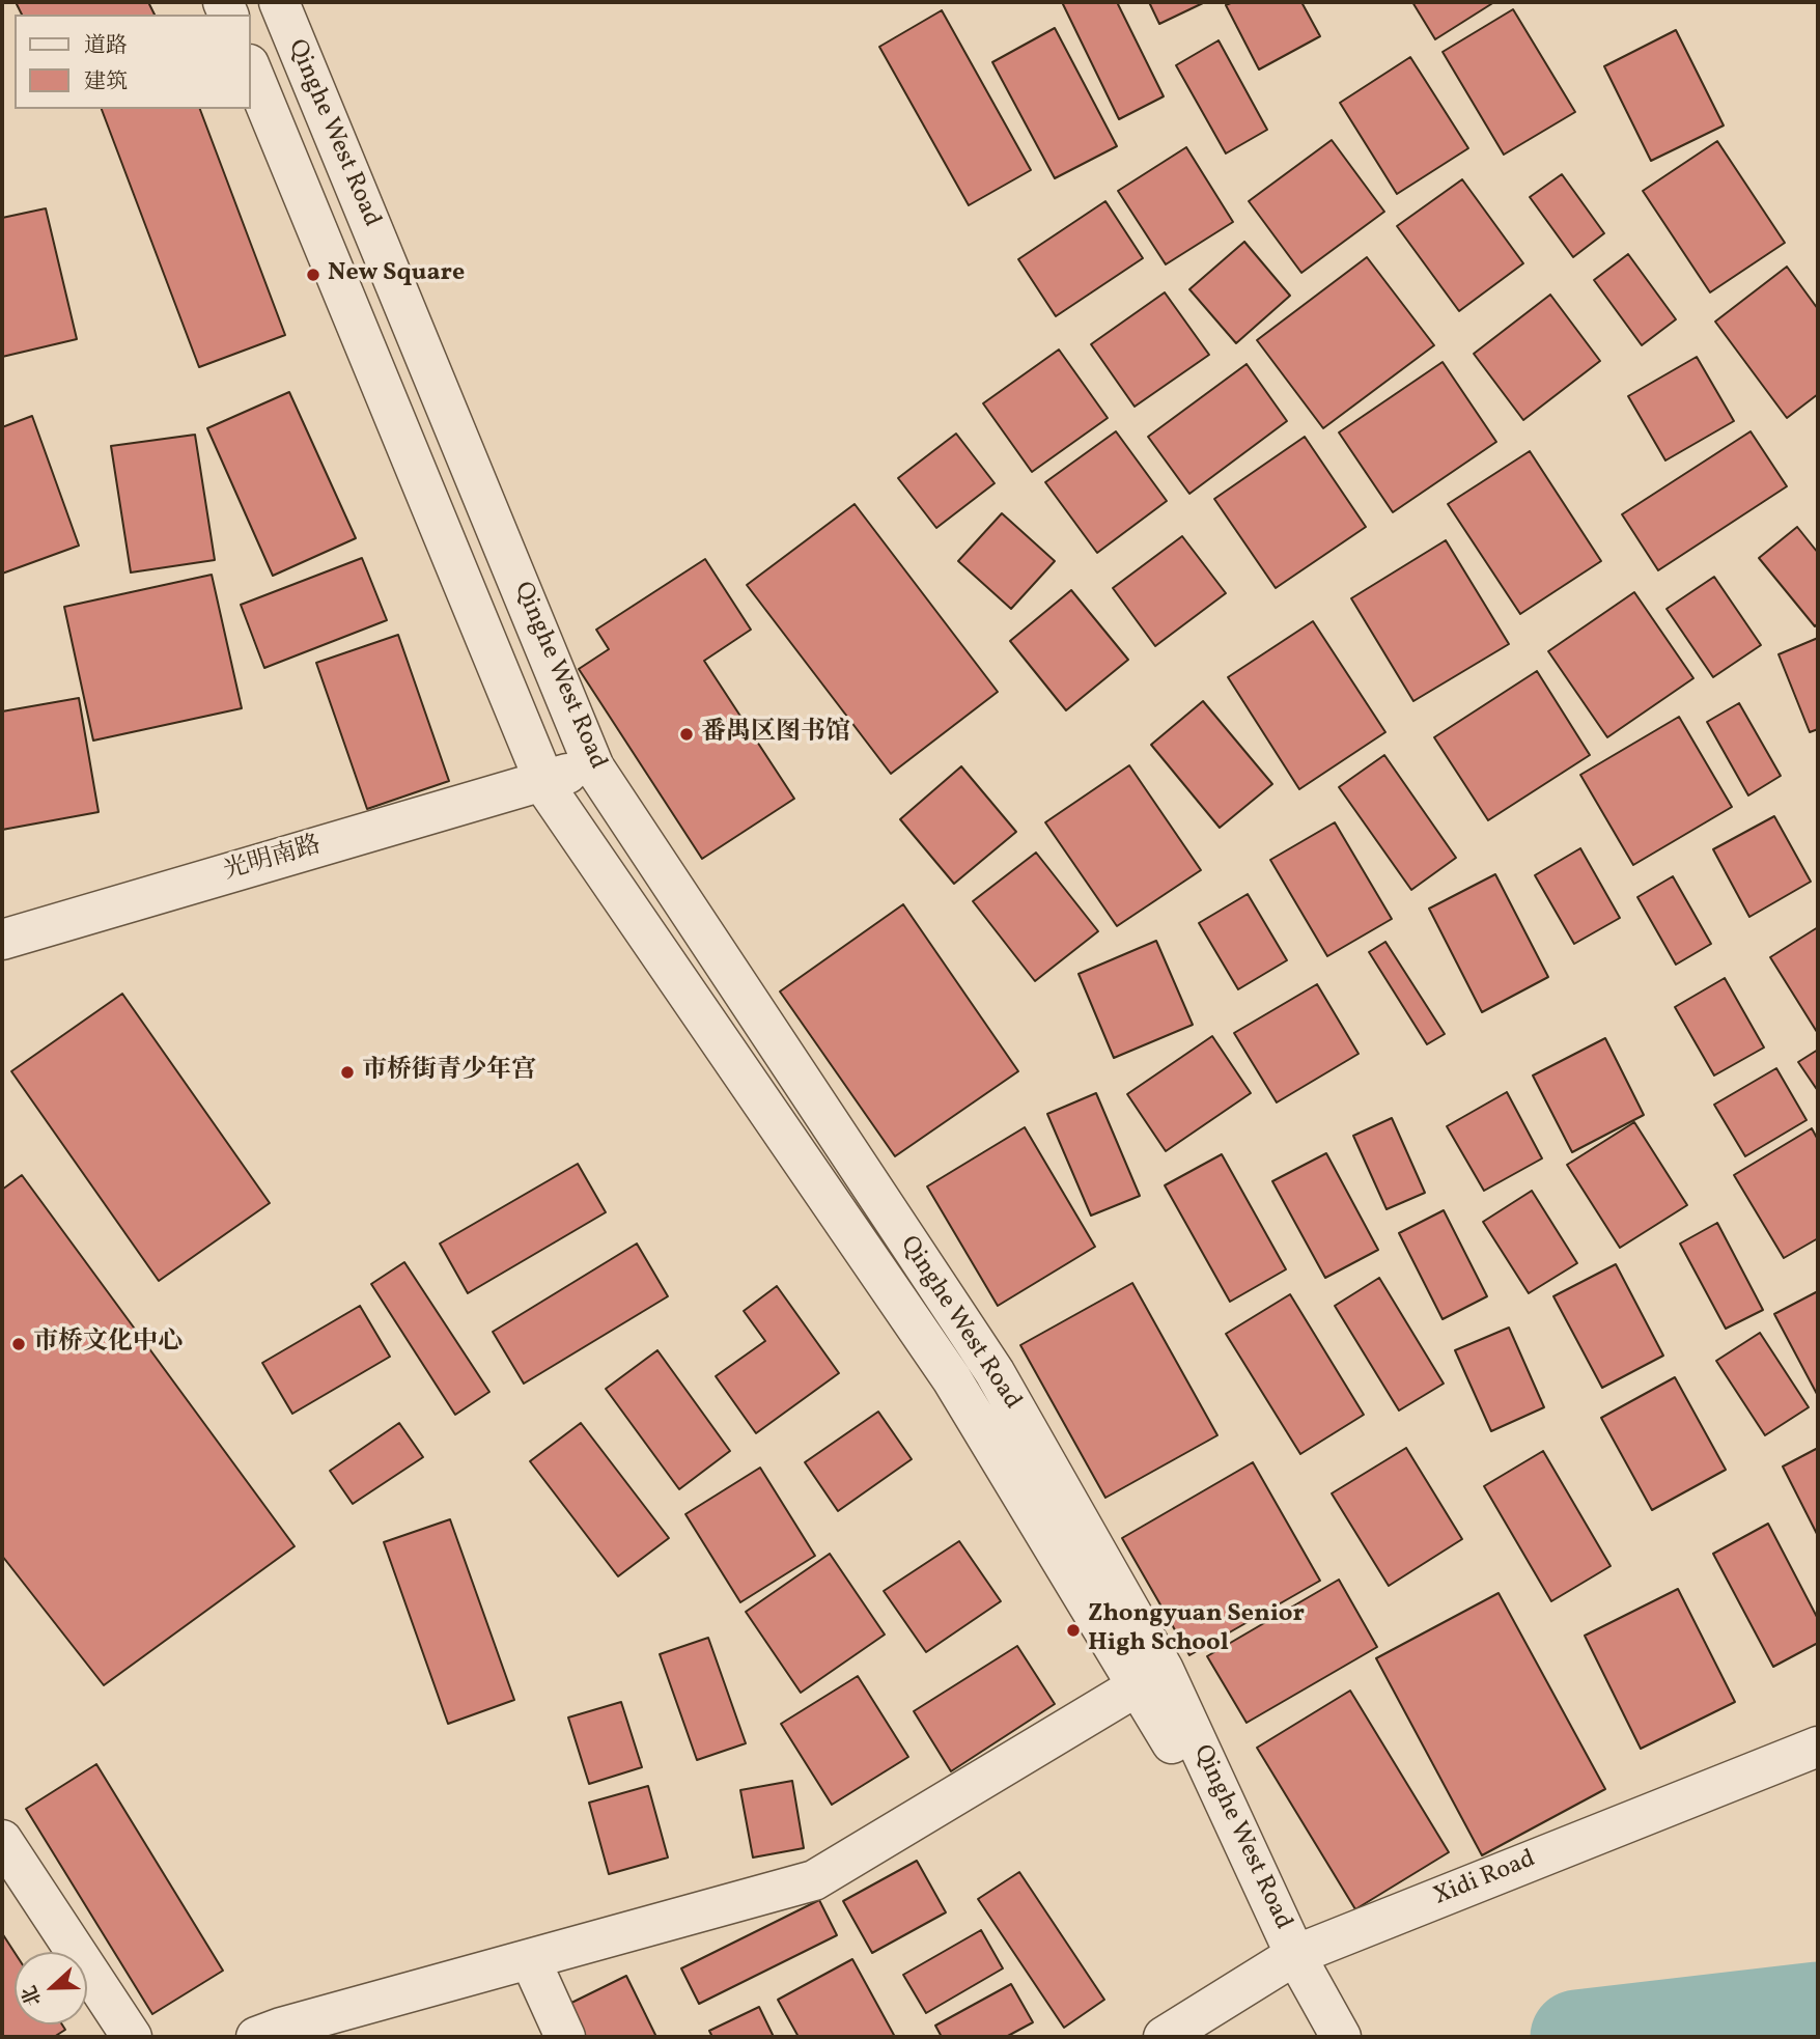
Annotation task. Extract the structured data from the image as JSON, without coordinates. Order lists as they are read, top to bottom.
{
  "streets": {
    "street": ["Qinghe West Road", "光明南路", "Xidi Road"]
  },
  "crossings": [
    ["Qinghe West Road", "光明南路"],
    ["Qinghe West Road", "Xidi Road"]
  ],
  "places": [
    "New Square",
    "番禺区图书馆",
    "市桥街青少年宫",
    "市桥文化中心",
    "Zhongyuan Senior High School"
  ],
  "legend": ["道路", "建筑"],
  "north": "left"
}
